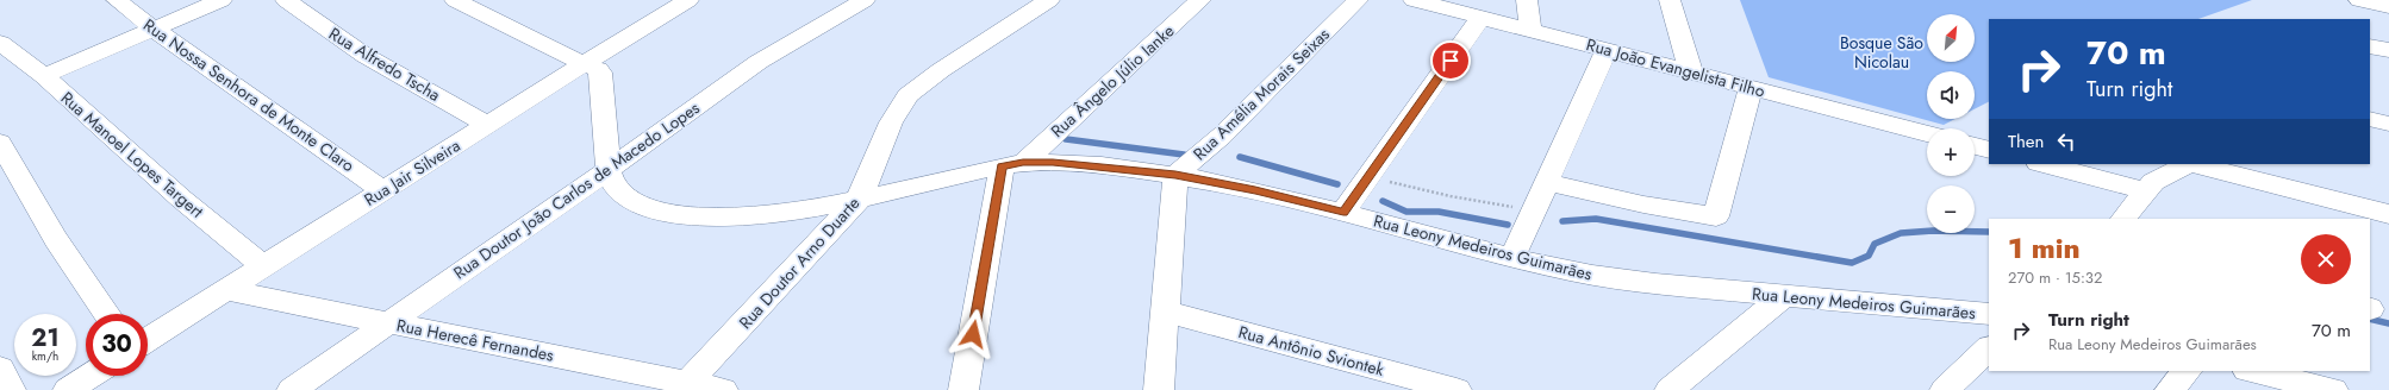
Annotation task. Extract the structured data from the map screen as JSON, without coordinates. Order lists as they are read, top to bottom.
{
  "streets": {
    "street": [
      "Rua Alfredo Tscha",
      "Rua João Evangelista Filho",
      "Rua Ângelo Júlio Ianke",
      "Rua Amélia Morais Seixas",
      "Rua Nossa Senhora de Monte Claro",
      "Rua Manoel Lopes Targert",
      "Rua Jair Silveira",
      "Rua Doutor João Carlos de Macedo Lopes",
      "Rua Leony Medeiros Guimarães",
      "Rua Doutor Arno Duarte",
      "Rua Herecê Fernandes",
      "Rua Antônio Sviontek"
    ]
  },
  "crossings": [
    ["Rua Alfredo Tscha", "Rua Jair Silveira"],
    ["Rua Ângelo Júlio Ianke", "Rua Leony Medeiros Guimarães"],
    ["Rua Amélia Morais Seixas", "Rua Leony Medeiros Guimarães"],
    ["Rua Nossa Senhora de Monte Claro", "Rua Jair Silveira"],
    ["Rua Manoel Lopes Targert", "Rua Jair Silveira"],
    ["Rua Jair Silveira", "Rua Leony Medeiros Guimarães"],
    ["Rua Jair Silveira", "Rua Herecê Fernandes"],
    ["Rua Doutor João Carlos de Macedo Lopes", "Rua Leony Medeiros Guimarães"],
    ["Rua Doutor João Carlos de Macedo Lopes", "Rua Herecê Fernandes"],
    ["Rua Leony Medeiros Guimarães", "Rua Doutor Arno Duarte"],
    ["Rua Doutor Arno Duarte", "Rua Herecê Fernandes"]
  ],
  "parks": ["Bosque São Nicolau"],
  "north": "top right",
  "page": {
    "map_buttons": ["+", "−"],
    "turn": ["70 m", "Turn right"],
    "then": "Then",
    "heading": ["1 min", "270 m · 15:32"],
    "list": [
      {
        "name": "Turn right",
        "note": "Rua Leony Medeiros Guimarães",
        "value": "70 m"
      }
    ],
    "speed": "21 km/h",
    "limit": "30"
  }
}
